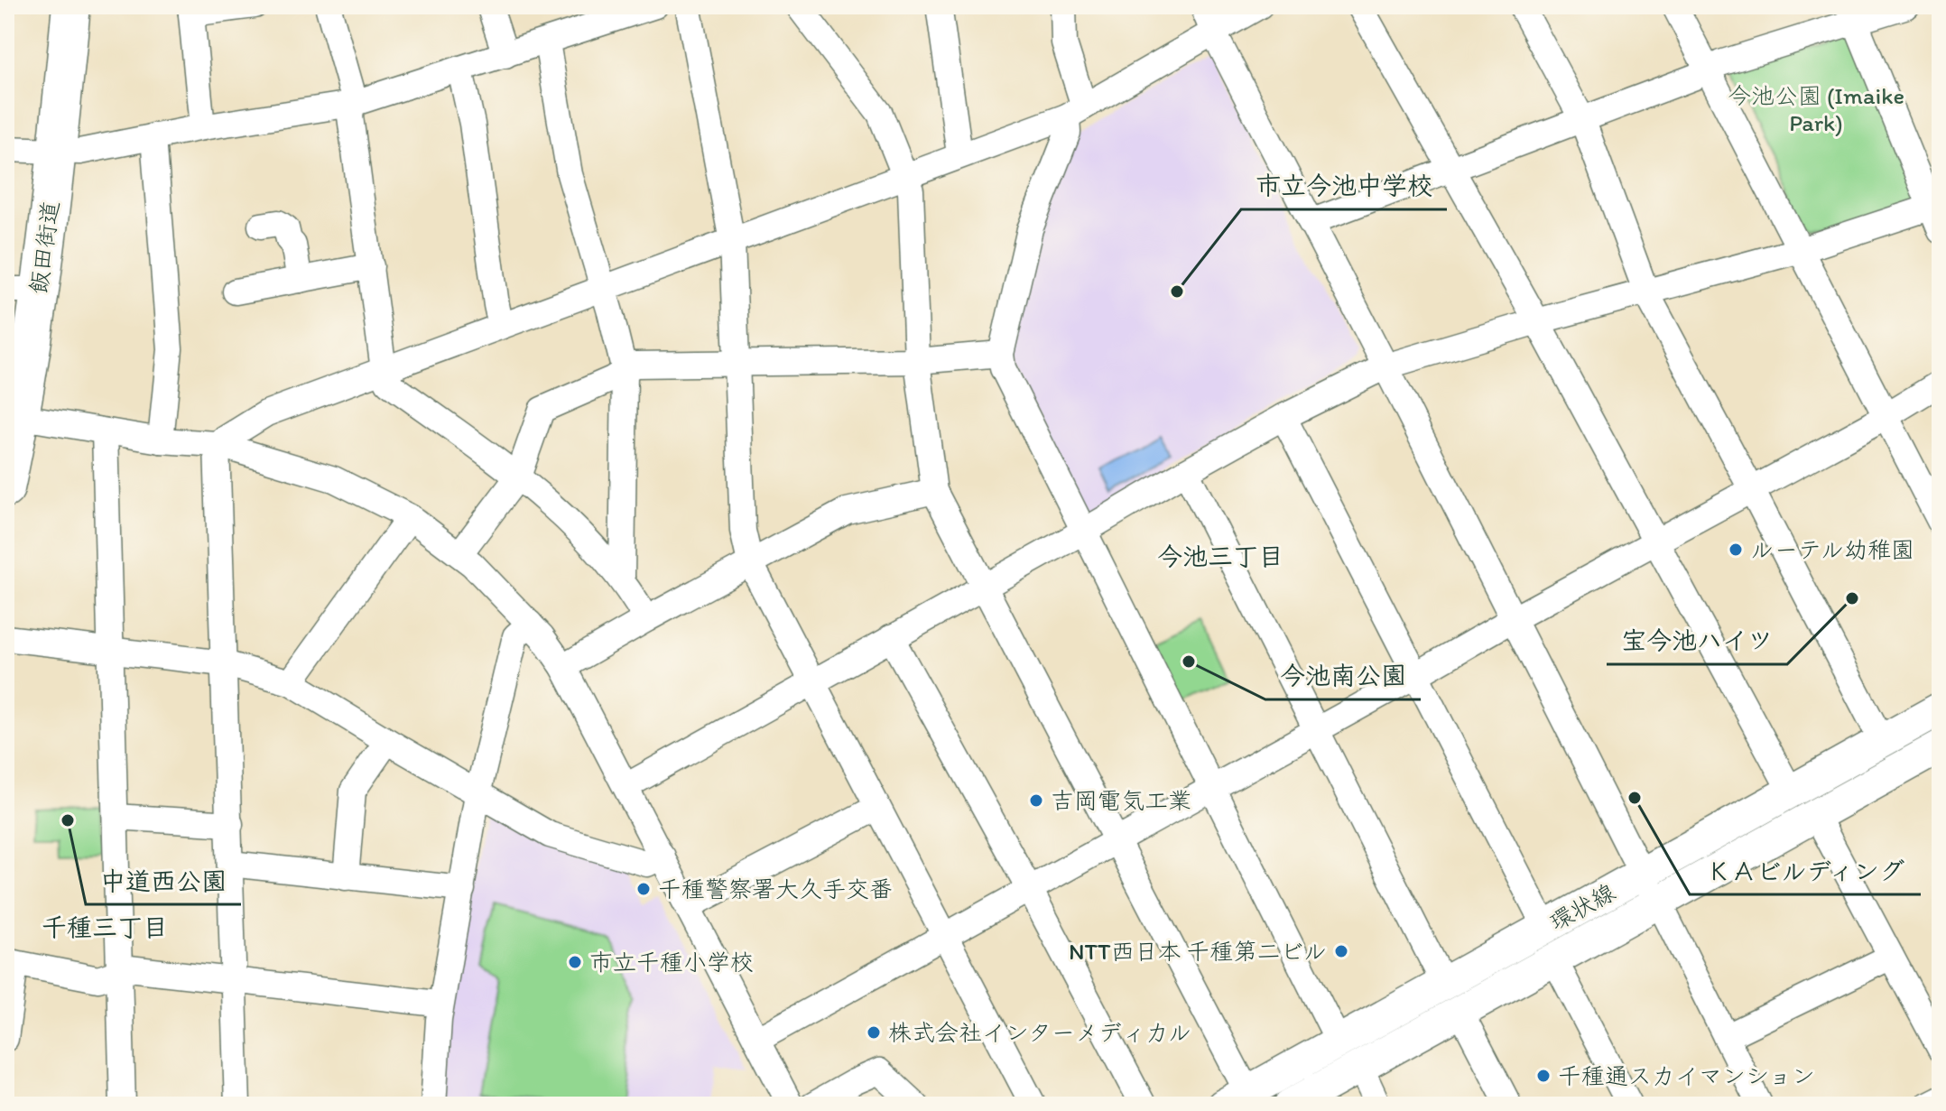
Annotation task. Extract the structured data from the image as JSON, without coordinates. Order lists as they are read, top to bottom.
{
  "streets": {
    "highway": ["飯田街道"],
    "main road": ["環状線"]
  },
  "districts": ["今池三丁目", "千種三丁目"],
  "parks": ["今池公園 (Imaike Park)"],
  "places": [
    "市立今池中学校",
    "ルーテル幼稚園",
    "宝今池ハイツ",
    "今池南公園",
    "ＫＡビルディング",
    "吉岡電気工業",
    "中道西公園",
    "千種警察署大久手交番",
    "NTT西日本 千種第二ビル",
    "市立千種小学校",
    "株式会社インターメディカル",
    "千種通スカイマンション"
  ]
}
